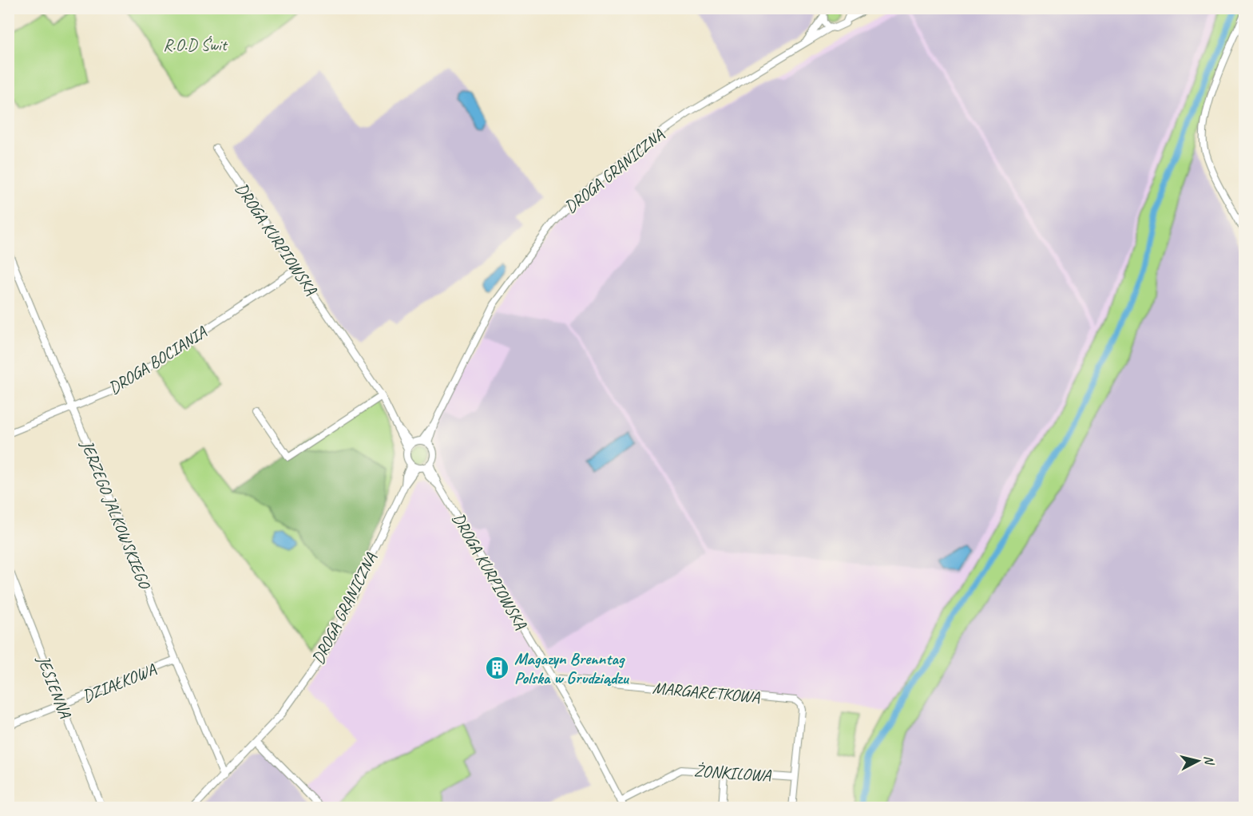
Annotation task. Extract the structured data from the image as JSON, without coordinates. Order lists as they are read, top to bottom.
{
  "streets": {
    "street": [
      "DROGA GRANICZNA",
      "DROGA KURPIOWSKA",
      "DROGA BOCIANIA",
      "JERZEGO JALKOWSKIEGO",
      "DZIAŁKOWA",
      "JESIENNA",
      "MARGARETKOWA",
      "ŻONKILOWA"
    ]
  },
  "crossings": [
    ["DROGA GRANICZNA", "DROGA KURPIOWSKA"],
    ["DROGA GRANICZNA", "JERZEGO JALKOWSKIEGO"],
    ["DROGA KURPIOWSKA", "DROGA BOCIANIA"],
    ["DROGA KURPIOWSKA", "MARGARETKOWA"],
    ["DROGA KURPIOWSKA", "ŻONKILOWA"],
    ["DROGA BOCIANIA", "JERZEGO JALKOWSKIEGO"],
    ["JERZEGO JALKOWSKIEGO", "DZIAŁKOWA"],
    ["DZIAŁKOWA", "JESIENNA"],
    ["MARGARETKOWA", "ŻONKILOWA"]
  ],
  "parks": ["R.O.D Świt"],
  "places": {
    "building": ["Magazyn Brenntag Polska w Grudziądzu"]
  },
  "north": "right"
}
